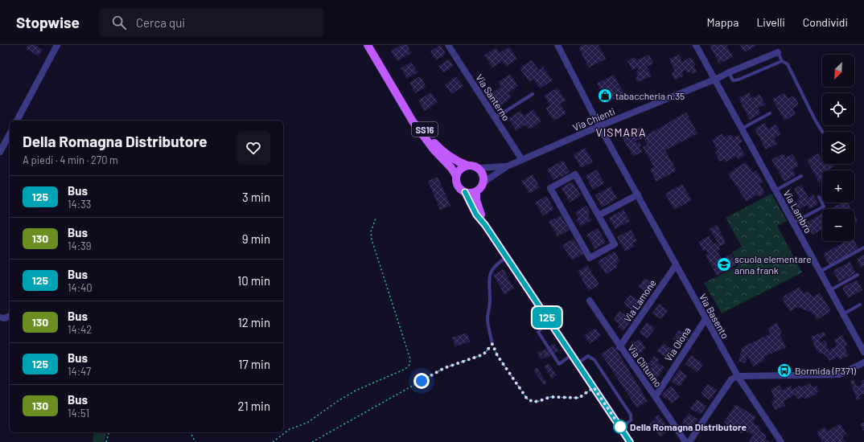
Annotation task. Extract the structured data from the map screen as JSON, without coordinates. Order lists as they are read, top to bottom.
{
  "streets": {
    "main road": ["SS16"],
    "street": [
      "Via Santerno",
      "Via Chienti",
      "Via Lambro",
      "Via Lamone",
      "Via Basento",
      "Via Olona",
      "Via Clitunno"
    ]
  },
  "crossings": [
    ["Via Santerno", "Via Chienti"],
    ["Via Chienti", "SS16"],
    ["Via Chienti", "Via Lambro"],
    ["Via Chienti", "Via Basento"],
    ["Via Lamone", "Via Basento"],
    ["Via Lamone", "Via Clitunno"],
    ["Via Basento", "Via Olona"],
    ["Via Olona", "Via Clitunno"]
  ],
  "districts": ["VISMARA"],
  "places": {
    "shop": ["tabaccheria n.35"],
    "school or university": ["scuola elementare anna frank"],
    "bus stop": ["Bormida (P371)"],
    "other": ["Della Romagna Distributore"]
  },
  "lines": ["bus line 125"],
  "north": "bottom left",
  "page": {
    "header": "Stopwise",
    "search": "Cerca qui",
    "nav": ["Mappa", "Livelli", "Condividi"],
    "on_map": "125",
    "map_buttons": ["+", "−"],
    "heading": ["Della Romagna Distributore", "A piedi · 4 min · 270 m"],
    "list": [
      {
        "mark": "125",
        "name": "Bus",
        "note": "14:33",
        "value": "3 min"
      },
      {
        "mark": "130",
        "name": "Bus",
        "note": "14:39",
        "value": "9 min"
      },
      {
        "mark": "125",
        "name": "Bus",
        "note": "14:40",
        "value": "10 min"
      },
      {
        "mark": "130",
        "name": "Bus",
        "note": "14:42",
        "value": "12 min"
      },
      {
        "mark": "125",
        "name": "Bus",
        "note": "14:47",
        "value": "17 min"
      },
      {
        "mark": "130",
        "name": "Bus",
        "note": "14:51",
        "value": "21 min"
      }
    ]
  }
}
